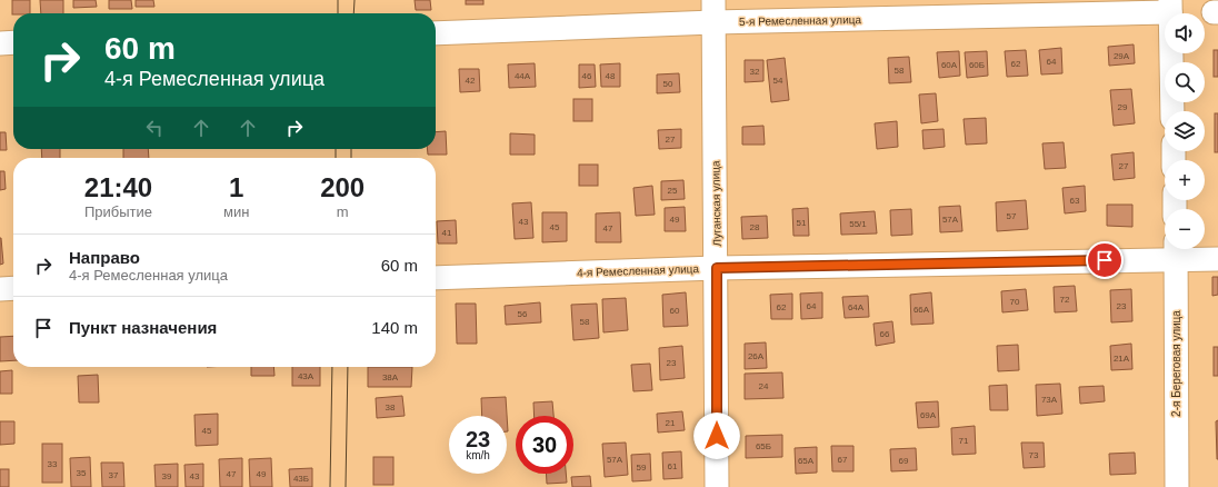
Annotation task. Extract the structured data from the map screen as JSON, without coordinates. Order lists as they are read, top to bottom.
{
  "streets": {
    "street": [
      "5-я Ремесленная улица",
      "Луганская улица",
      "4-я Ремесленная улица",
      "2-я Береговая улица"
    ]
  },
  "crossings": [
    ["5-я Ремесленная улица", "Луганская улица"],
    ["Луганская улица", "4-я Ремесленная улица"],
    ["4-я Ремесленная улица", "2-я Береговая улица"]
  ],
  "house_numbers": [
    "29А",
    "64",
    "62",
    "60А",
    "60Б",
    "58",
    "32",
    "44А",
    "46",
    "48",
    "42",
    "54",
    "50",
    "29",
    "27",
    "27",
    "25",
    "63",
    "57",
    "49",
    "57А",
    "43",
    "51",
    "55/1",
    "45",
    "28",
    "47",
    "41",
    "72",
    "70",
    "64",
    "23",
    "62",
    "64А",
    "66А",
    "60",
    "56",
    "58",
    "66",
    "26А",
    "21А",
    "23",
    "43А",
    "38А",
    "24",
    "73А",
    "38",
    "69А",
    "21",
    "45",
    "71",
    "65Б",
    "73",
    "57А",
    "67",
    "65А",
    "69",
    "33",
    "61",
    "59",
    "35",
    "47",
    "49",
    "37",
    "39",
    "43",
    "43Б"
  ],
  "page": {
    "map_buttons": ["+", "−"],
    "turn": ["60 m", "4-я Ремесленная улица"],
    "eta": [
      "21:40",
      "Прибытие",
      "1",
      "мин",
      "200",
      "m"
    ],
    "list": [
      {
        "name": "Направо",
        "note": "4-я Ремесленная улица",
        "value": "60 m"
      },
      {
        "name": "Пункт назначения",
        "value": "140 m"
      }
    ],
    "speed": "23 km/h",
    "limit": "30"
  }
}
